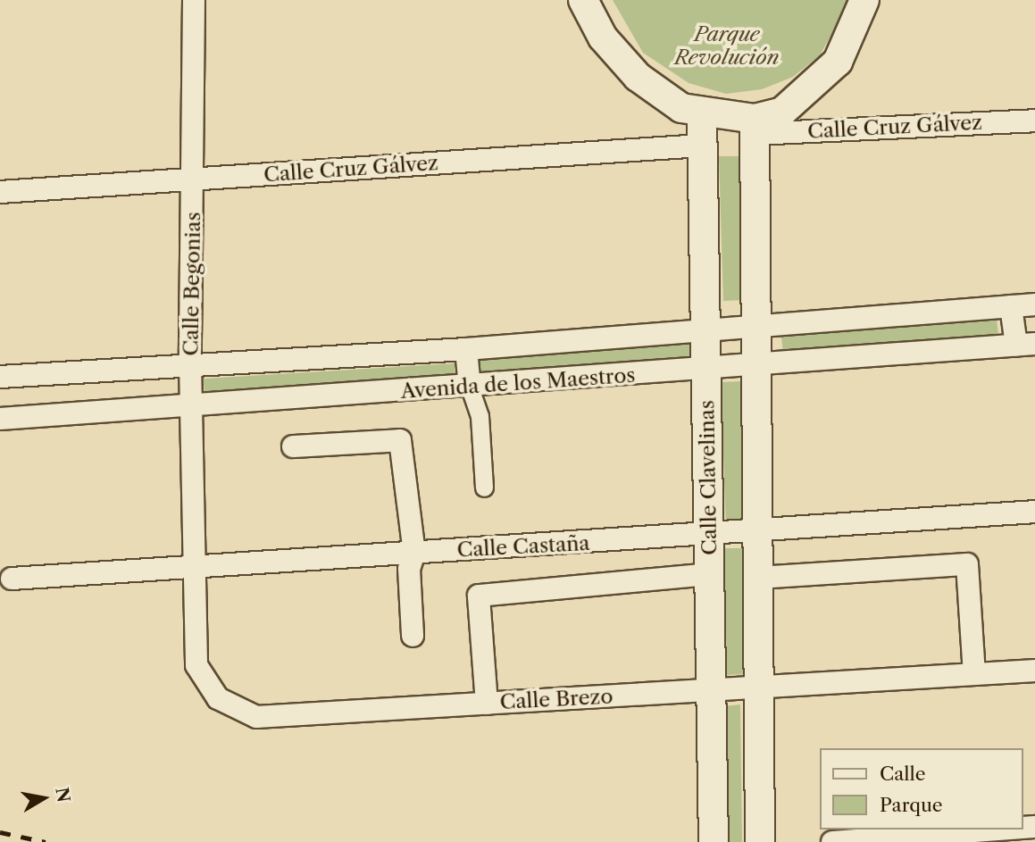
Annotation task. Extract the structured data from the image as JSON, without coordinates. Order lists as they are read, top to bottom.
{
  "streets": {
    "street": [
      "Calle Cruz Gálvez",
      "Calle Begonias",
      "Avenida de los Maestros",
      "Calle Clavelinas",
      "Calle Castaña",
      "Calle Brezo"
    ]
  },
  "crossings": [
    ["Calle Cruz Gálvez", "Calle Begonias"],
    ["Calle Cruz Gálvez", "Calle Clavelinas"],
    ["Calle Begonias", "Avenida de los Maestros"],
    ["Calle Begonias", "Calle Castaña"],
    ["Calle Begonias", "Calle Brezo"],
    ["Avenida de los Maestros", "Calle Clavelinas"],
    ["Calle Clavelinas", "Calle Castaña"],
    ["Calle Clavelinas", "Calle Brezo"],
    ["Calle Castaña", "Calle Brezo"]
  ],
  "parks": ["Parque Revolución"],
  "legend": ["Calle", "Parque"],
  "north": "right"
}
